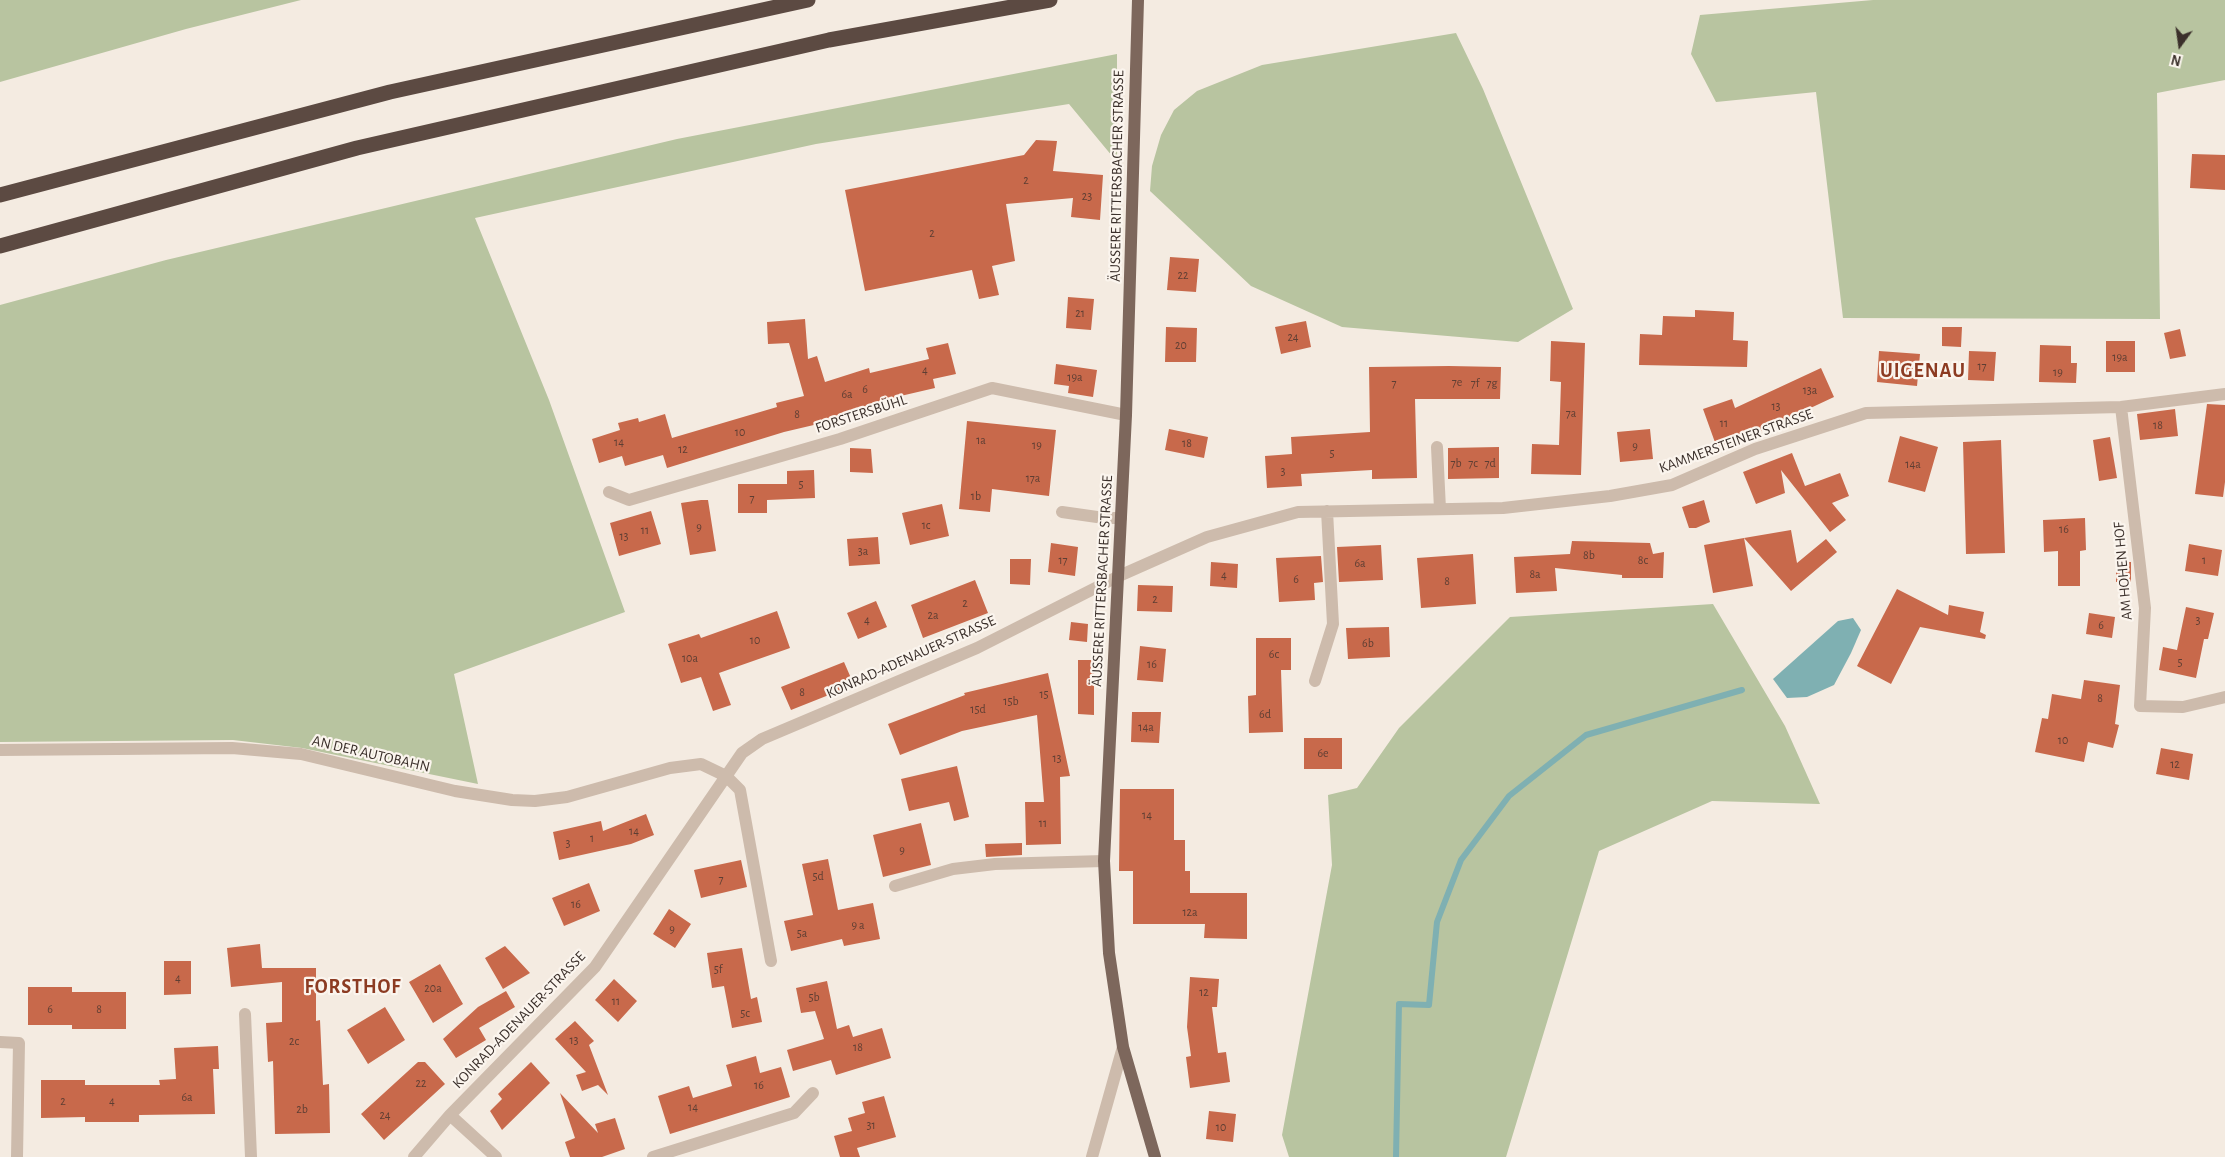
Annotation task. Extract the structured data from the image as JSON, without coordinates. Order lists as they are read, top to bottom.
{
  "streets": {
    "main road": ["ÄUSSERE RITTERSBACHER STRASSE"],
    "street": [
      "FORSTERSBÜHL",
      "KAMMERSTEINER STRASSE",
      "AM HOHEN HOF",
      "KONRAD-ADENAUER-STRASSE",
      "AN DER AUTOBAHN"
    ]
  },
  "crossings": [
    ["ÄUSSERE RITTERSBACHER STRASSE", "FORSTERSBÜHL"],
    ["ÄUSSERE RITTERSBACHER STRASSE", "KAMMERSTEINER STRASSE"],
    ["ÄUSSERE RITTERSBACHER STRASSE", "KONRAD-ADENAUER-STRASSE"],
    ["KAMMERSTEINER STRASSE", "AM HOHEN HOF"],
    ["KAMMERSTEINER STRASSE", "KONRAD-ADENAUER-STRASSE"],
    ["KONRAD-ADENAUER-STRASSE", "AN DER AUTOBAHN"]
  ],
  "districts": ["UIGENAU", "FORSTHOF"],
  "house_numbers": [
    "2",
    "23",
    "2",
    "22",
    "21",
    "24",
    "20",
    "19a",
    "17",
    "4",
    "19",
    "19a",
    "7e",
    "7",
    "7f",
    "7g",
    "6",
    "13a",
    "6a",
    "13",
    "7a",
    "8",
    "11",
    "18",
    "10",
    "1a",
    "14",
    "18",
    "19",
    "9",
    "12",
    "5",
    "7b",
    "7c",
    "7d",
    "14a",
    "3",
    "17a",
    "5",
    "1b",
    "7",
    "1c",
    "9",
    "16",
    "11",
    "13",
    "3a",
    "8b",
    "17",
    "8c",
    "1",
    "6a",
    "8a",
    "4",
    "6",
    "8",
    "2",
    "2",
    "2a",
    "4",
    "3",
    "6",
    "10",
    "6b",
    "6c",
    "10a",
    "5",
    "16",
    "8",
    "15",
    "8",
    "15b",
    "15d",
    "6d",
    "14a",
    "10",
    "6e",
    "13",
    "12",
    "14",
    "11",
    "14",
    "1",
    "3",
    "9",
    "5d",
    "7",
    "16",
    "12a",
    "9 a",
    "9",
    "5a",
    "5f",
    "4",
    "20a",
    "12",
    "5b",
    "11",
    "6",
    "8",
    "5c",
    "13",
    "2c",
    "18",
    "22",
    "16",
    "6a",
    "2",
    "4",
    "14",
    "2b",
    "24",
    "31",
    "10"
  ],
  "north": "bottom"
}
